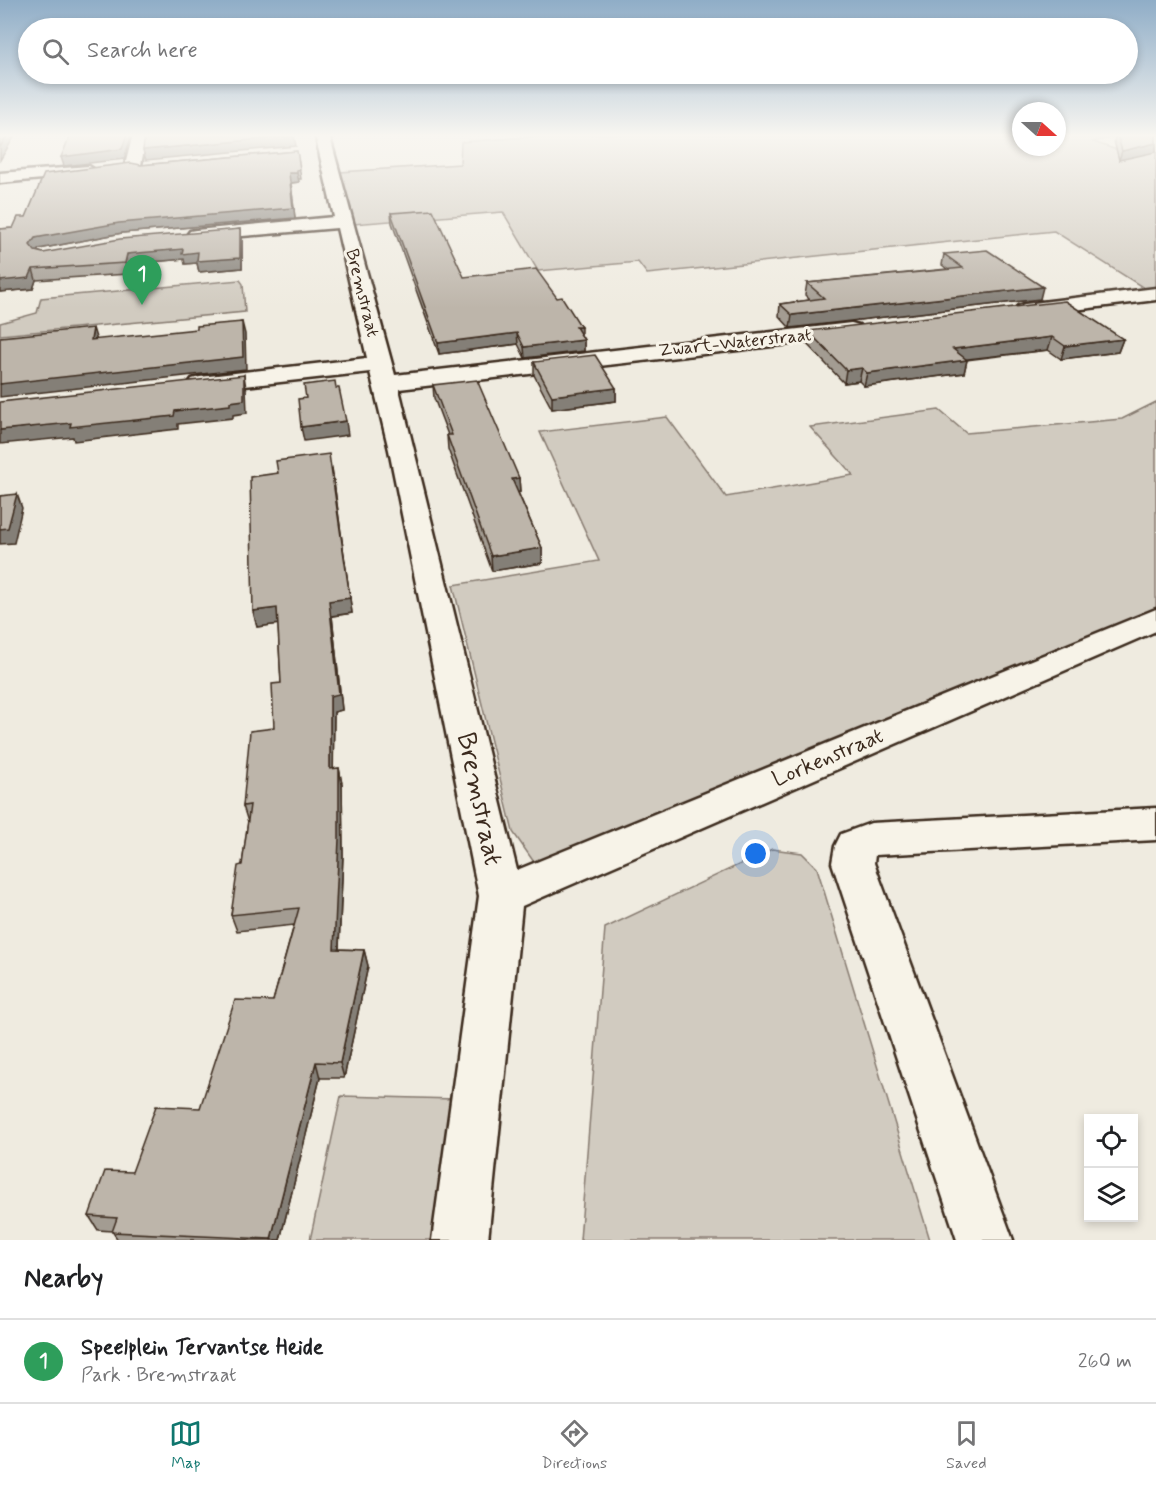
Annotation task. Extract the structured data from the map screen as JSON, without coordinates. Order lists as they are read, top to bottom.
{
  "streets": {
    "street": ["Bremstraat", "Zwart-Waterstraat", "Lorkenstraat"]
  },
  "crossings": [
    ["Bremstraat", "Zwart-Waterstraat"],
    ["Bremstraat", "Lorkenstraat"]
  ],
  "north": "right",
  "page": {
    "search": "Search here",
    "pins": "1",
    "heading": "Nearby",
    "list": [
      {
        "mark": "1",
        "name": "Speelplein Tervantse Heide",
        "note": "Park · Bremstraat",
        "value": "260 m"
      }
    ],
    "nav": ["Map", "Directions", "Saved"]
  }
}
